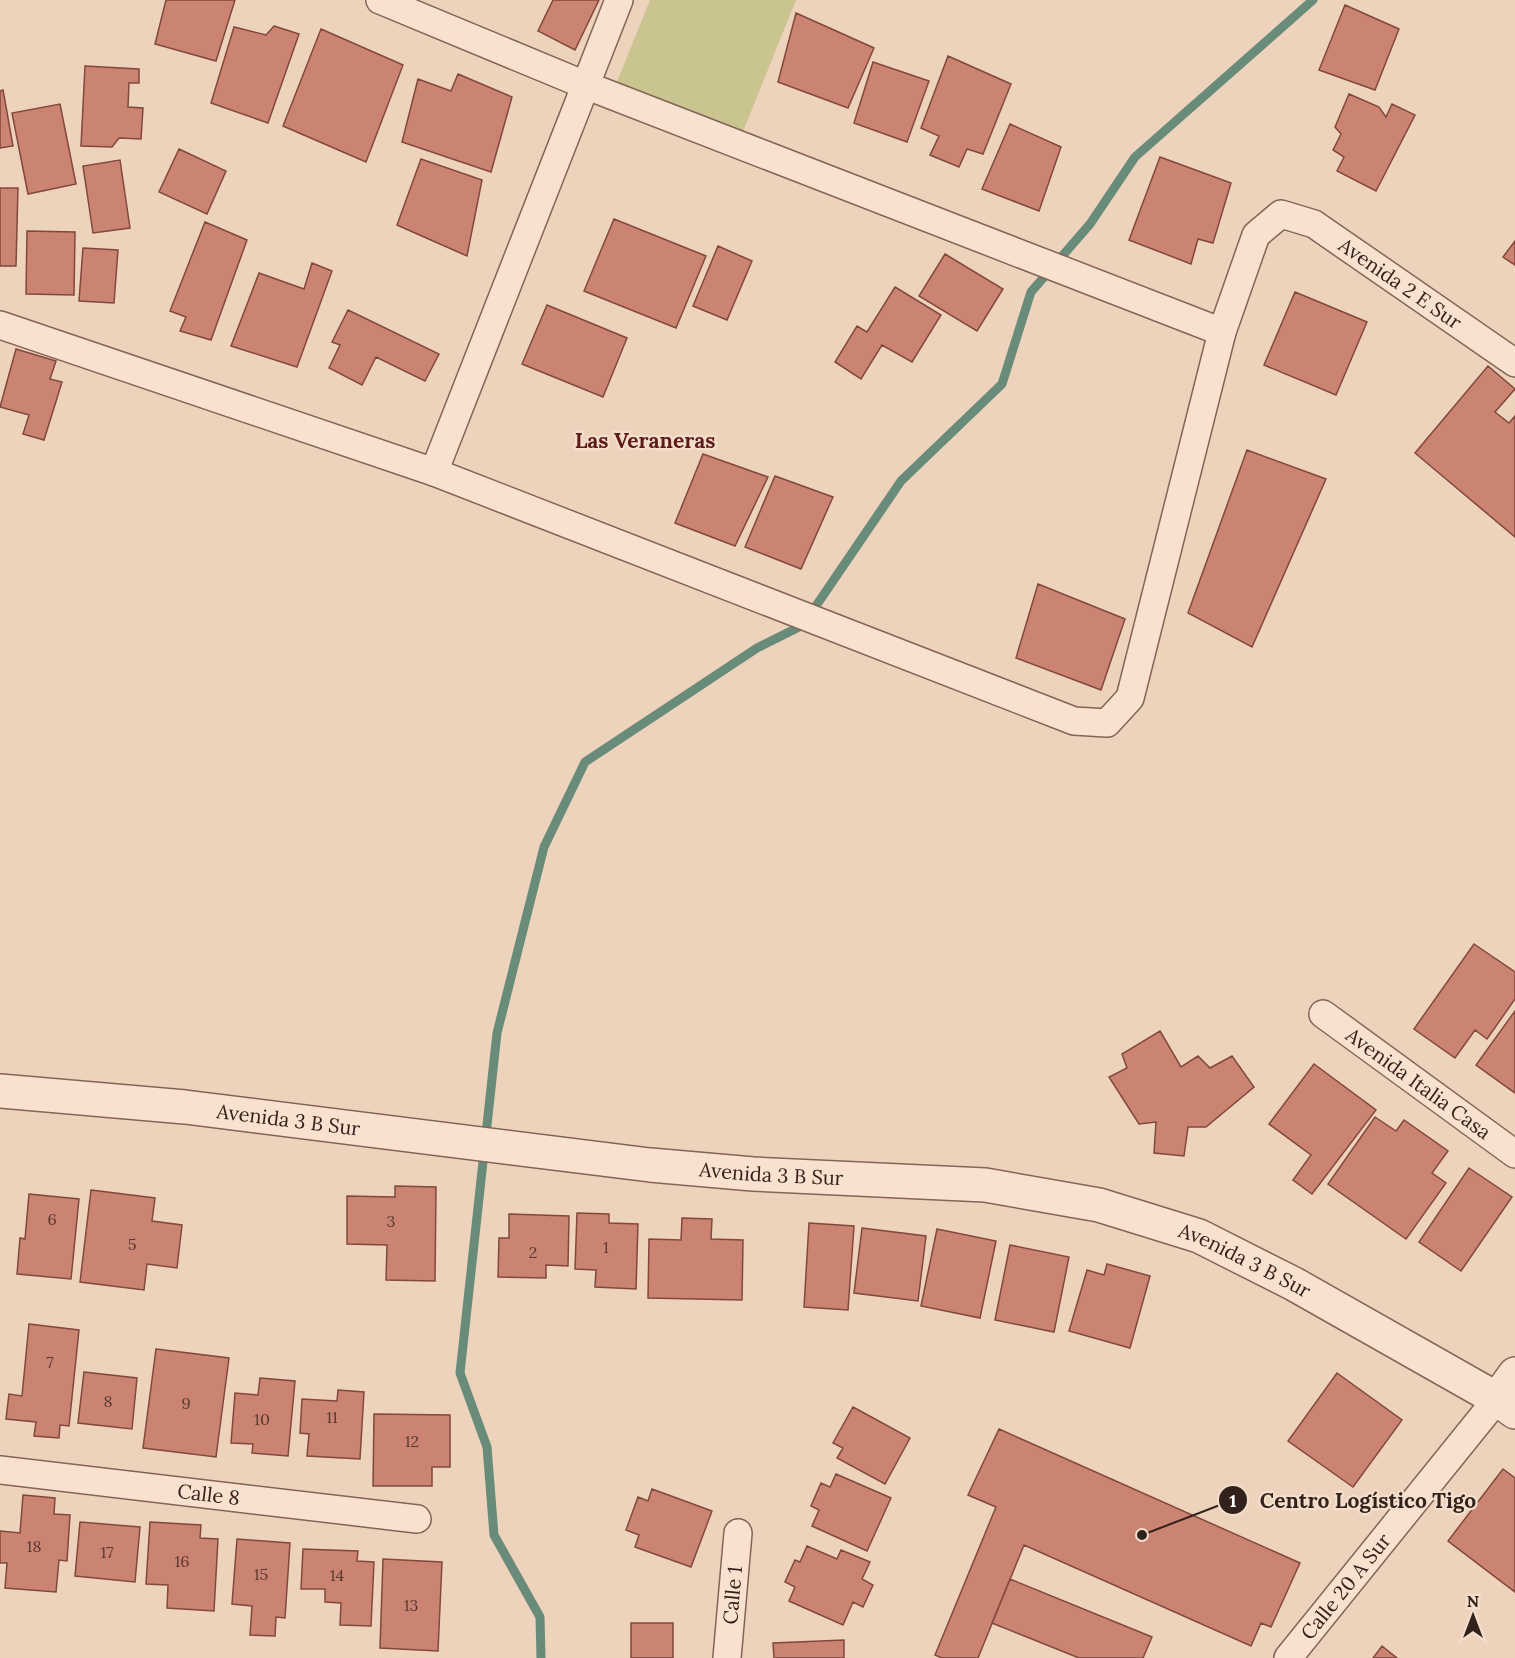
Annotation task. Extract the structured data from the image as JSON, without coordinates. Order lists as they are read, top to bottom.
{
  "streets": {
    "street": [
      "Avenida 2 E Sur",
      "Avenida Italia Casa",
      "Avenida 3 B Sur",
      "Calle 8",
      "Calle 20 A Sur",
      "Calle 1"
    ]
  },
  "crossings": [
    ["Avenida 3 B Sur", "Calle 20 A Sur"]
  ],
  "districts": ["Las Veraneras"],
  "places": ["Centro Logístico Tigo"],
  "house_numbers": [
    "6",
    "3",
    "5",
    "1",
    "2",
    "7",
    "8",
    "9",
    "11",
    "10",
    "12",
    "18",
    "17",
    "16",
    "15",
    "14",
    "13"
  ],
  "north": "top"
}
